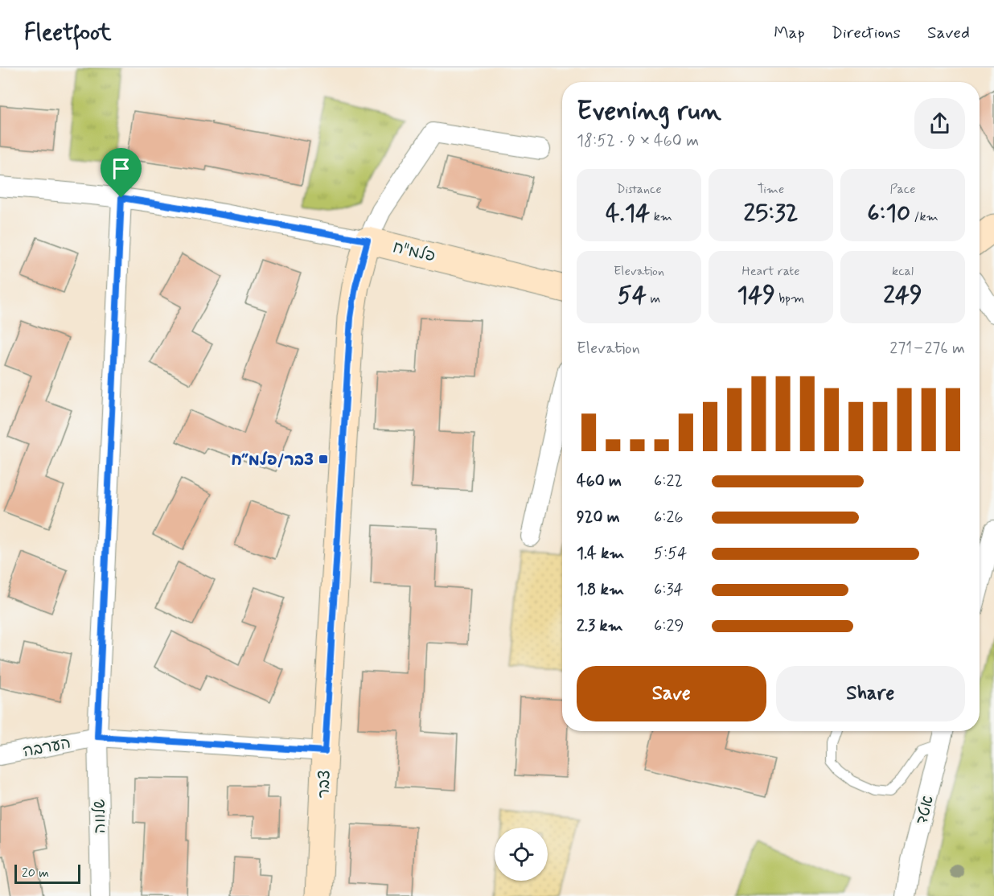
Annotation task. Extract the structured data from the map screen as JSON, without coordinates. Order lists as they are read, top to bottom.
{
  "streets": {
    "street": [
      "פלמ\"ח",
      "הערבה",
      "צבר",
      "אטד",
      "שלווה"
    ]
  },
  "crossings": [
    ["פלמ\"ח", "צבר"],
    ["פלמ\"ח", "שלווה"],
    ["הערבה", "צבר"],
    ["הערבה", "שלווה"]
  ],
  "places": {
    "transit": ["צבר/פלמ״ח"]
  },
  "scale_bar": "20 m",
  "page": {
    "header": "Fleetfoot",
    "nav": ["Map", "Directions", "Saved"],
    "heading": ["Evening run", "18:52 · 9 × 460 m"],
    "stats": [
      ["Distance", "4.14 km"],
      ["Time", "25:32"],
      ["Pace", "6:10 /km"],
      ["Elevation", "54 m"],
      ["Heart rate", "149 bpm"],
      ["kcal", "249"]
    ],
    "chart": ["Elevation", "271–276 m"],
    "list": [
      {
        "name": "460 m",
        "note": "6:22"
      },
      {
        "name": "920 m",
        "note": "6:26"
      },
      {
        "name": "1.4 km",
        "note": "5:54"
      },
      {
        "name": "1.8 km",
        "note": "6:34"
      },
      {
        "name": "2.3 km",
        "note": "6:29"
      }
    ],
    "buttons": ["Save", "Share"],
    "scale": "20 m"
  }
}
